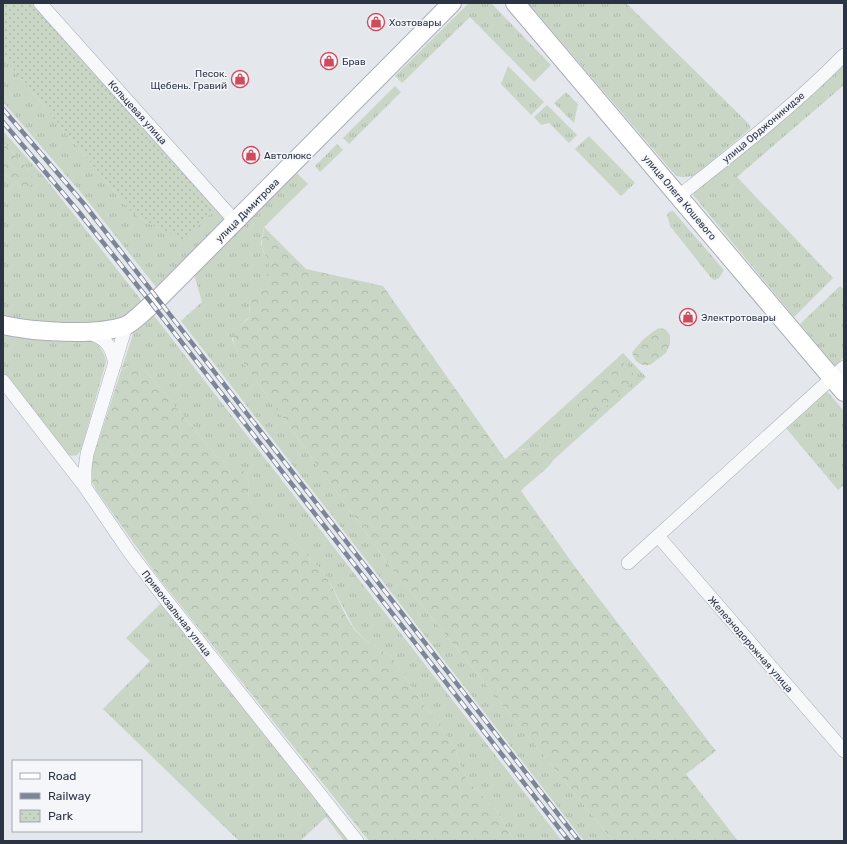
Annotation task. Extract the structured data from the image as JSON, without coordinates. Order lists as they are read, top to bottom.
{
  "streets": {
    "main road": ["улица Олега Кошевого", "улица Димитрова"],
    "street": [
      "Кольцевая улица",
      "улица Орджоникидзе",
      "Привокзальная улица",
      "Железнодорожная улица"
    ]
  },
  "crossings": [
    ["Кольцевая улица", "улица Димитрова"],
    ["улица Орджоникидзе", "улица Олега Кошевого"]
  ],
  "places": {
    "shop": [
      "Хозтовары",
      "Брав",
      "Песок. Щебень. Гравий",
      "Автолюкс",
      "Электротовары"
    ]
  },
  "legend": ["Road", "Railway", "Park"]
}
